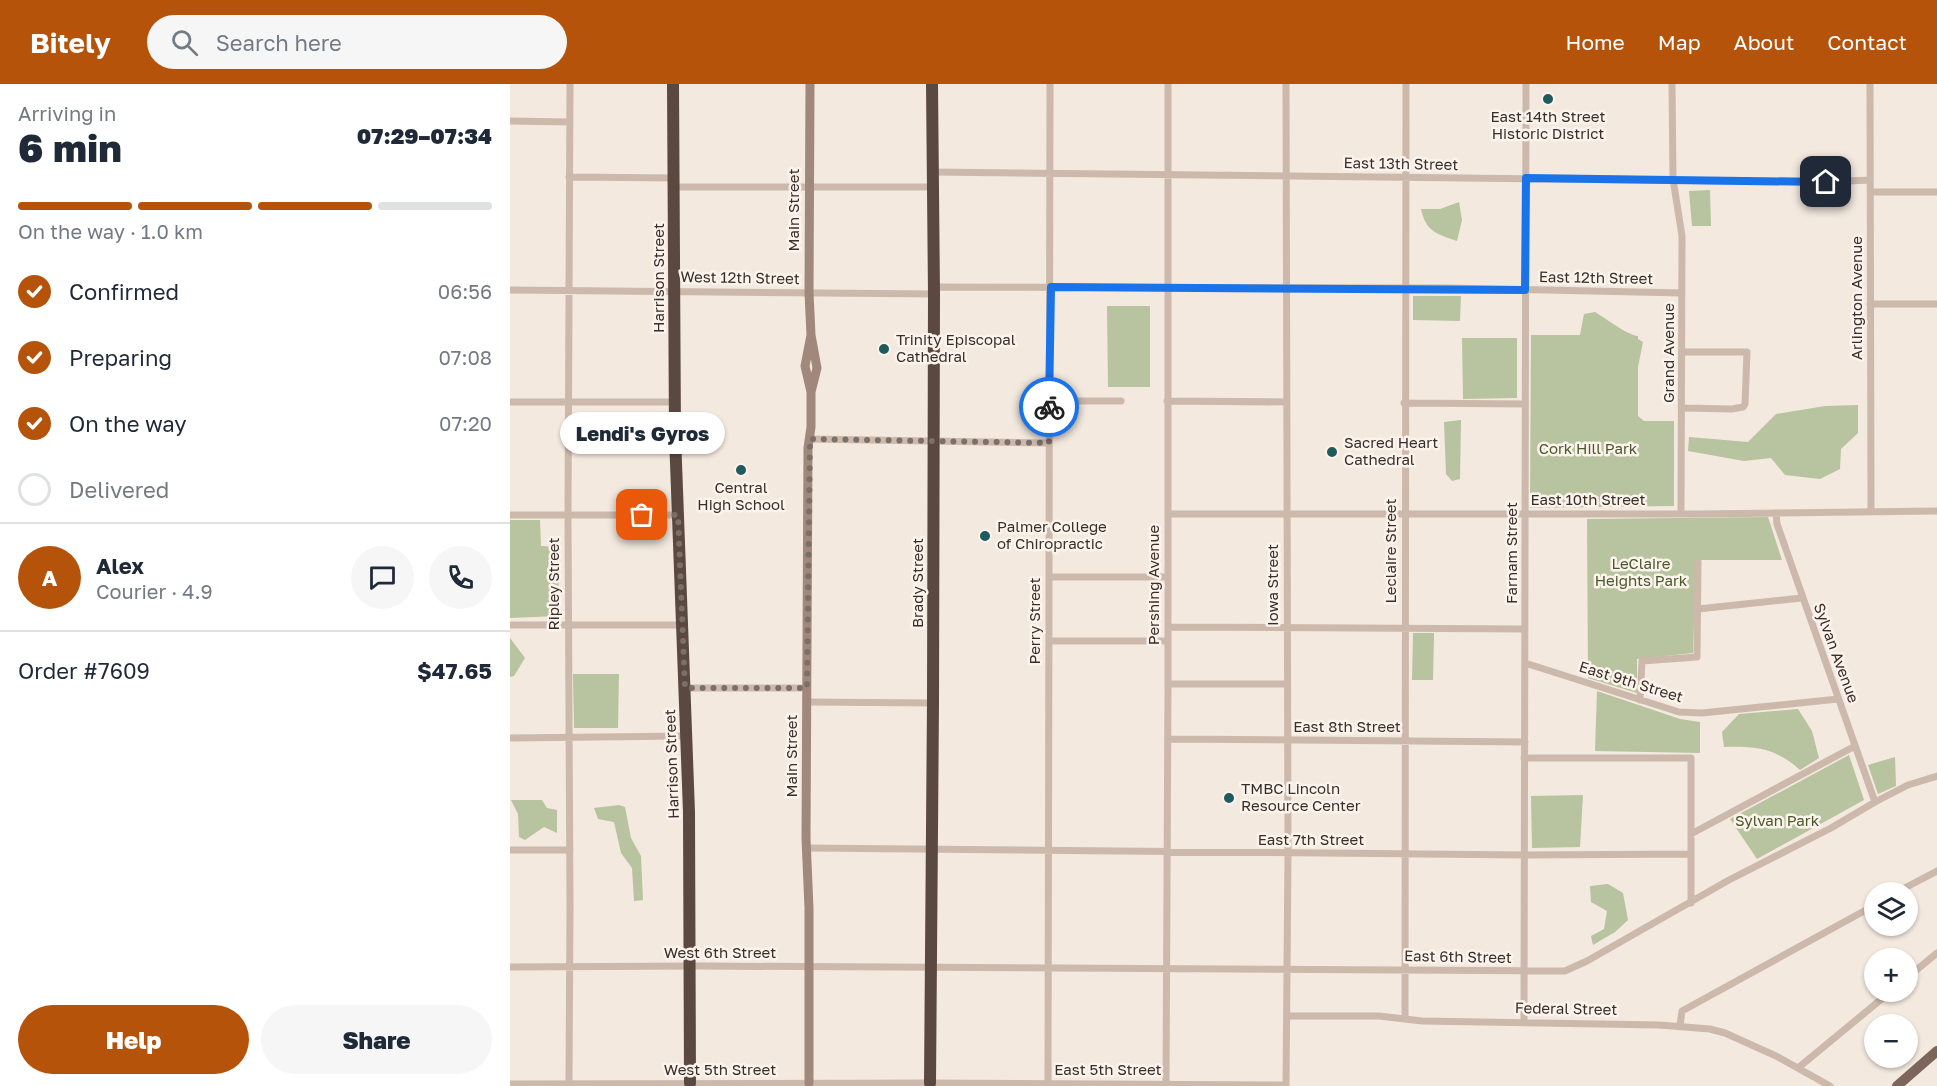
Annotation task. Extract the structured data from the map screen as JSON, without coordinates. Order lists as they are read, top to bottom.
{
  "streets": {
    "highway": ["Harrison Street", "Brady Street"],
    "street": [
      "East 13th Street",
      "Main Street",
      "West 12th Street",
      "East 12th Street",
      "Arlington Avenue",
      "Grand Avenue",
      "East 10th Street",
      "Leclaire Street",
      "Farnam Street",
      "Ripley Street",
      "Pershing Avenue",
      "Iowa Street",
      "Perry Street",
      "Sylvan Avenue",
      "East 9th Street",
      "East 8th Street",
      "East 7th Street",
      "West 6th Street",
      "East 6th Street",
      "Federal Street",
      "West 5th Street",
      "East 5th Street"
    ]
  },
  "crossings": [
    ["East 13th Street", "Arlington Avenue"],
    ["East 13th Street", "Grand Avenue"],
    ["East 13th Street", "Leclaire Street"],
    ["East 13th Street", "Farnam Street"],
    ["East 13th Street", "Brady Street"],
    ["East 13th Street", "Pershing Avenue"],
    ["East 13th Street", "Iowa Street"],
    ["East 13th Street", "Perry Street"],
    ["Main Street", "West 12th Street"],
    ["Main Street", "East 7th Street"],
    ["Main Street", "West 6th Street"],
    ["Main Street", "West 5th Street"],
    ["Harrison Street", "West 12th Street"],
    ["Harrison Street", "West 6th Street"],
    ["Harrison Street", "West 5th Street"],
    ["West 12th Street", "East 12th Street"],
    ["West 12th Street", "Brady Street"],
    ["West 12th Street", "Ripley Street"],
    ["East 12th Street", "Grand Avenue"],
    ["East 12th Street", "Leclaire Street"],
    ["East 12th Street", "Farnam Street"],
    ["East 12th Street", "Brady Street"],
    ["East 12th Street", "Pershing Avenue"],
    ["East 12th Street", "Iowa Street"],
    ["East 12th Street", "Perry Street"],
    ["Arlington Avenue", "East 10th Street"],
    ["Grand Avenue", "East 10th Street"],
    ["East 10th Street", "Leclaire Street"],
    ["East 10th Street", "Farnam Street"],
    ["East 10th Street", "Pershing Avenue"],
    ["East 10th Street", "Iowa Street"],
    ["East 10th Street", "Sylvan Avenue"],
    ["Leclaire Street", "East 8th Street"],
    ["Leclaire Street", "East 7th Street"],
    ["Leclaire Street", "East 6th Street"],
    ["Leclaire Street", "Federal Street"],
    ["Farnam Street", "East 9th Street"],
    ["Farnam Street", "East 8th Street"],
    ["Farnam Street", "East 7th Street"],
    ["Farnam Street", "East 6th Street"],
    ["Farnam Street", "Federal Street"],
    ["Brady Street", "East 7th Street"],
    ["Brady Street", "West 6th Street"],
    ["Brady Street", "East 6th Street"],
    ["Brady Street", "West 5th Street"],
    ["Brady Street", "East 5th Street"],
    ["Ripley Street", "West 6th Street"],
    ["Ripley Street", "West 5th Street"],
    ["Pershing Avenue", "East 8th Street"],
    ["Pershing Avenue", "East 7th Street"],
    ["Pershing Avenue", "East 6th Street"],
    ["Pershing Avenue", "East 5th Street"],
    ["Iowa Street", "East 8th Street"],
    ["Iowa Street", "East 7th Street"],
    ["Iowa Street", "East 6th Street"],
    ["Iowa Street", "Federal Street"],
    ["Iowa Street", "East 5th Street"],
    ["Perry Street", "East 7th Street"],
    ["Perry Street", "East 6th Street"],
    ["Perry Street", "East 5th Street"],
    ["Sylvan Avenue", "East 9th Street"],
    ["Sylvan Avenue", "East 6th Street"],
    ["West 6th Street", "East 6th Street"],
    ["West 5th Street", "East 5th Street"]
  ],
  "parks": ["Cork Hill Park", "LeClaire Heights Park", "Sylvan Park"],
  "places": [
    "East 14th Street Historic District",
    "Trinity Episcopal Cathedral",
    "Sacred Heart Cathedral",
    "Central High School",
    "Lendi's Gyros",
    "Palmer College of Chiropractic",
    "TMBC Lincoln Resource Center"
  ],
  "page": {
    "header": "Bitely",
    "search": "Search here",
    "nav": [
      "Home",
      "Map",
      "About",
      "Contact"
    ],
    "heading": ["6 min", "Arriving in", "07:29–07:34"],
    "panel": [
      "Alex",
      "Courier · 4.9",
      "Order #7609",
      "$47.65"
    ],
    "bar": "On the way · 1.0 km",
    "list": [
      ["Confirmed", "06:56"],
      ["Preparing", "07:08"],
      ["On the way", "07:20"],
      "Delivered"
    ],
    "bubble": "Lendi's Gyros",
    "round": "A",
    "map_buttons": ["+", "−"],
    "buttons": ["Help", "Share"]
  }
}
